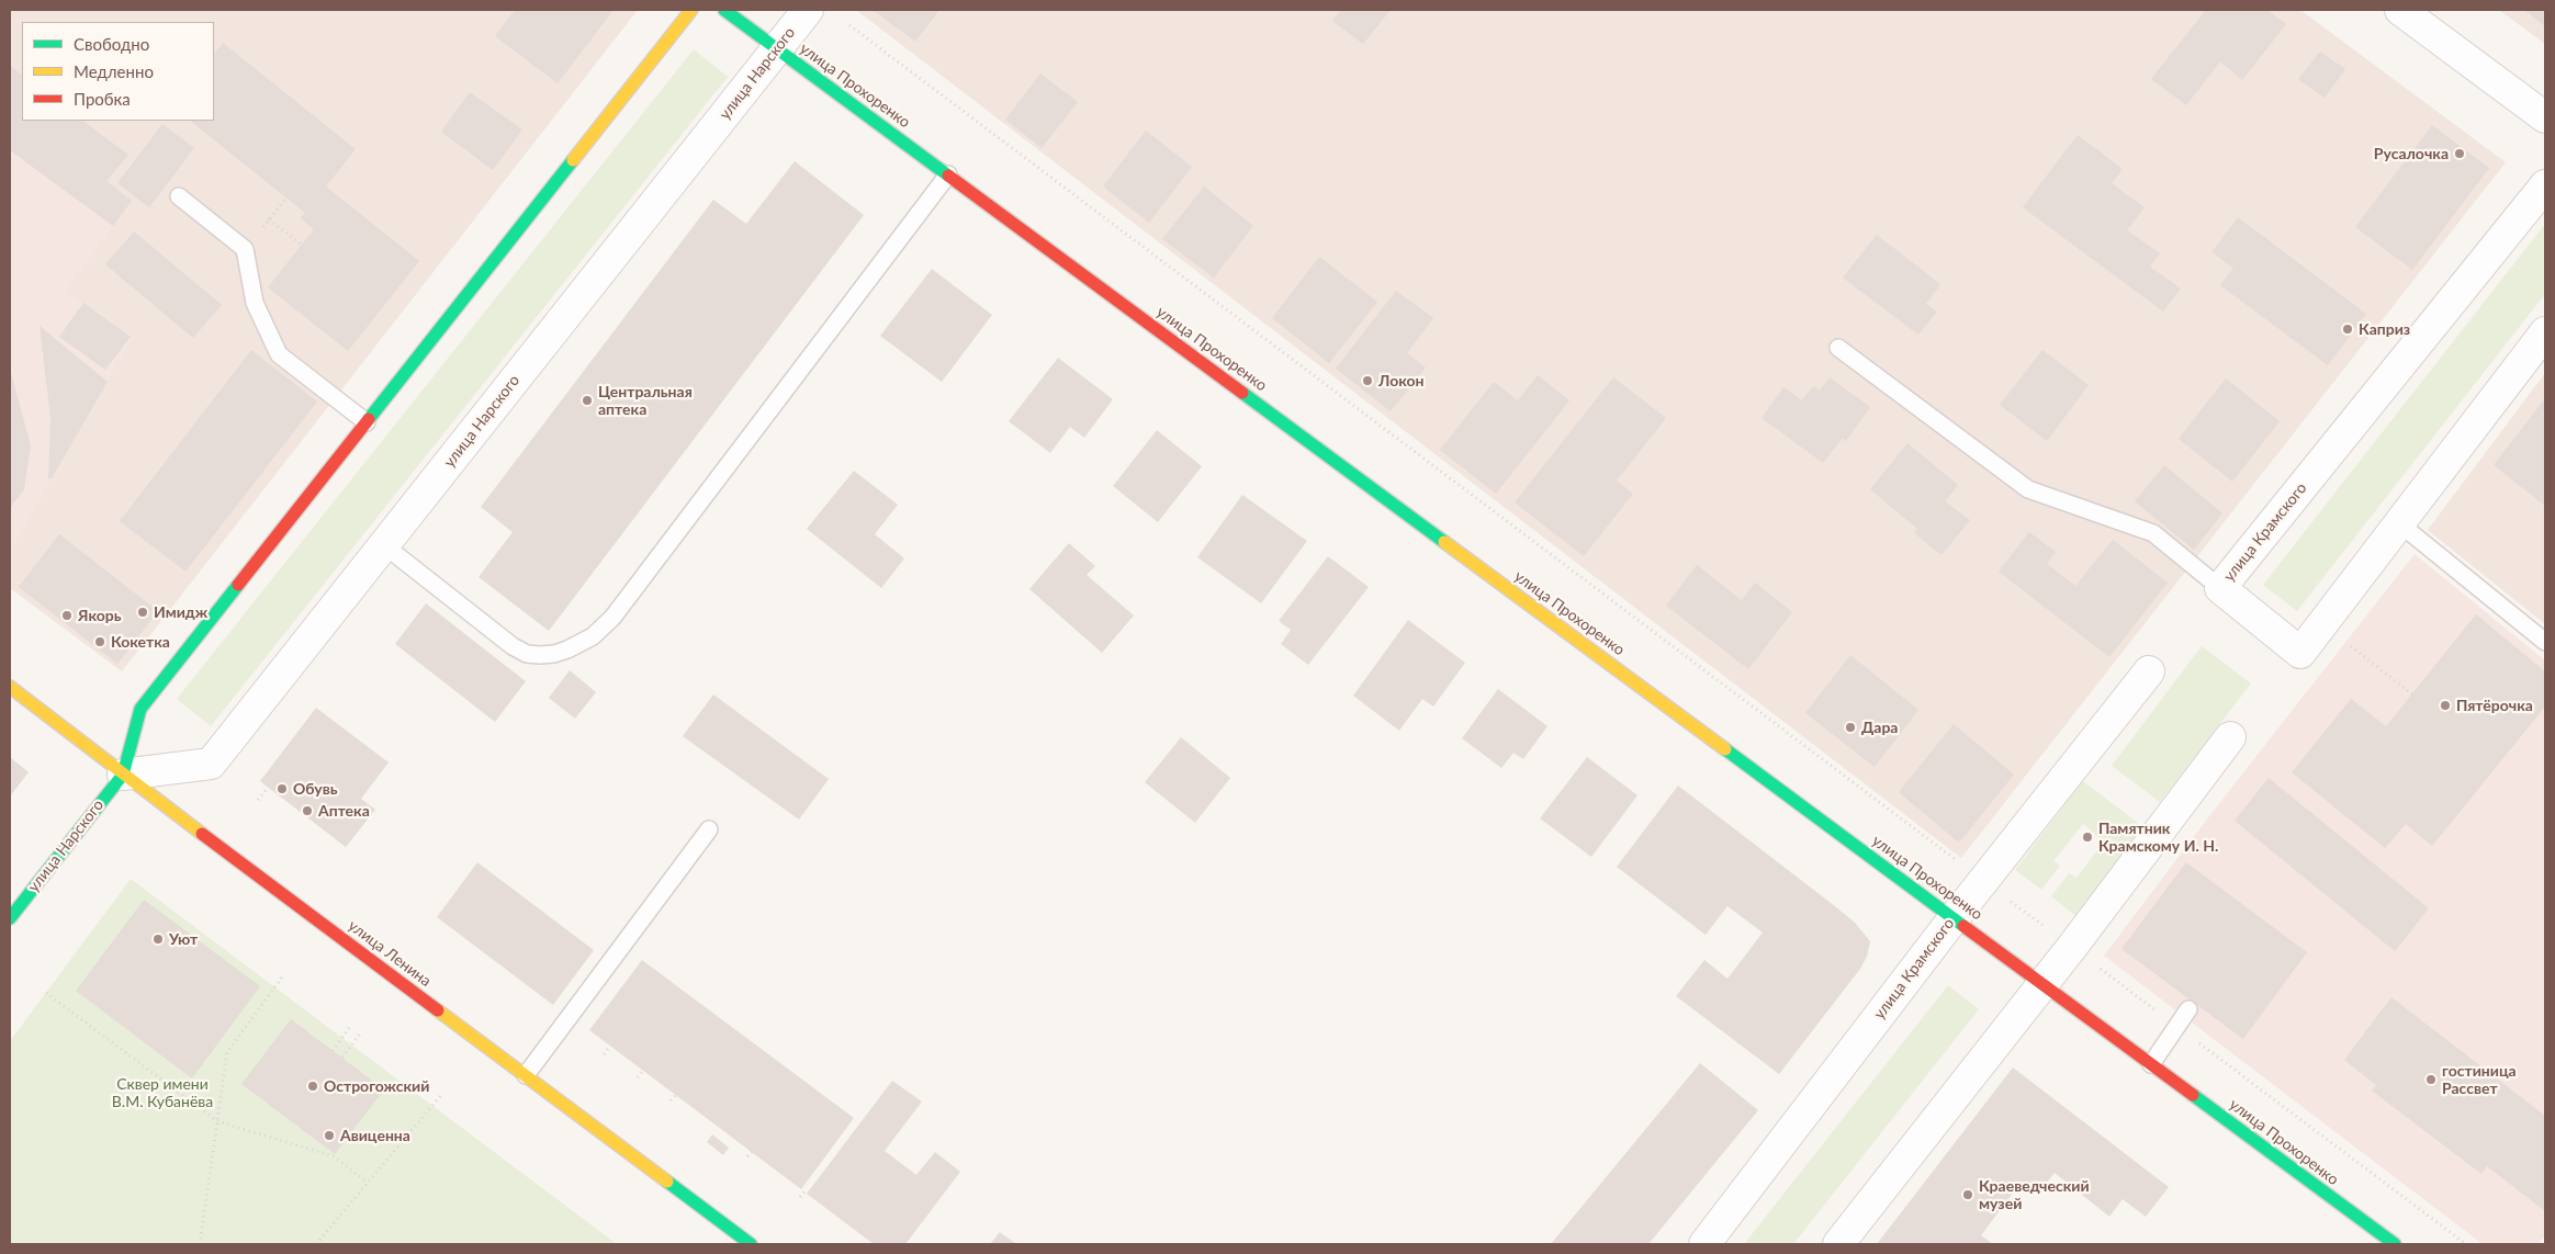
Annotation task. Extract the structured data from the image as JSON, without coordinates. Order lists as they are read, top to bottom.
{
  "streets": {
    "street": [
      "улица Нарского",
      "улица Прохоренко",
      "улица Крамского",
      "улица Ленина"
    ]
  },
  "crossings": [
    ["улица Нарского", "улица Прохоренко"],
    ["улица Нарского", "улица Ленина"],
    ["улица Прохоренко", "улица Крамского"]
  ],
  "parks": ["Сквер имени В.М. Кубанёва"],
  "places": [
    "Русалочка",
    "Каприз",
    "Локон",
    "Центральная аптека",
    "Имидж",
    "Якорь",
    "Кокетка",
    "Пятёрочка",
    "Дара",
    "Обувь",
    "Аптека",
    "Памятник Крамскому И. Н.",
    "Уют",
    "гостиница Рассвет",
    "Острогожский",
    "Авиценна",
    "Краеведческий музей"
  ],
  "legend": ["Свободно", "Медленно", "Пробка"]
}
